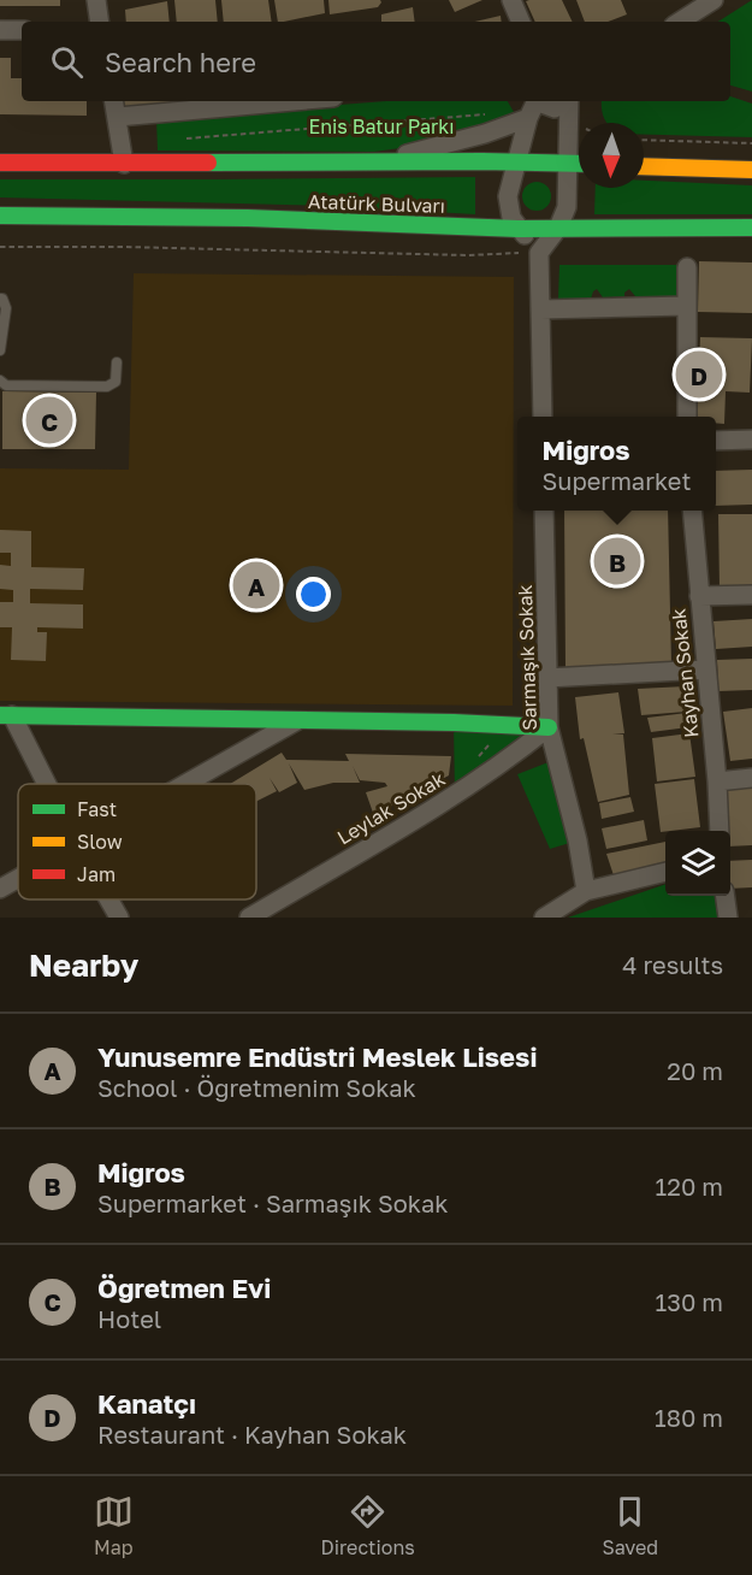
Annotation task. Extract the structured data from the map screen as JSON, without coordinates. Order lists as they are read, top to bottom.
{
  "streets": {
    "main road": ["Atatürk Bulvarı"],
    "street": ["Sarmaşık Sokak", "Kayhan Sokak", "Leylak Sokak"]
  },
  "crossings": [
    ["Sarmaşık Sokak", "Leylak Sokak"]
  ],
  "parks": ["Enis Batur Parkı"],
  "legend": ["Fast", "Slow", "Jam"],
  "north": "bottom",
  "page": {
    "search": "Search here",
    "pins": [
      "D",
      "C",
      "B",
      "A"
    ],
    "popup": ["Migros", "Supermarket"],
    "heading": ["Nearby", "4 results"],
    "list": [
      {
        "mark": "A",
        "name": "Yunusemre Endüstri Meslek Lisesi",
        "note": "School · Öğretmenim Sokak",
        "value": "20 m"
      },
      {
        "mark": "B",
        "name": "Migros",
        "note": "Supermarket · Sarmaşık Sokak",
        "value": "120 m"
      },
      {
        "mark": "C",
        "name": "Öğretmen Evi",
        "note": "Hotel",
        "value": "130 m"
      },
      {
        "mark": "D",
        "name": "Kanatçı",
        "note": "Restaurant · Kayhan Sokak",
        "value": "180 m"
      }
    ],
    "nav": ["Map", "Directions", "Saved"]
  }
}
